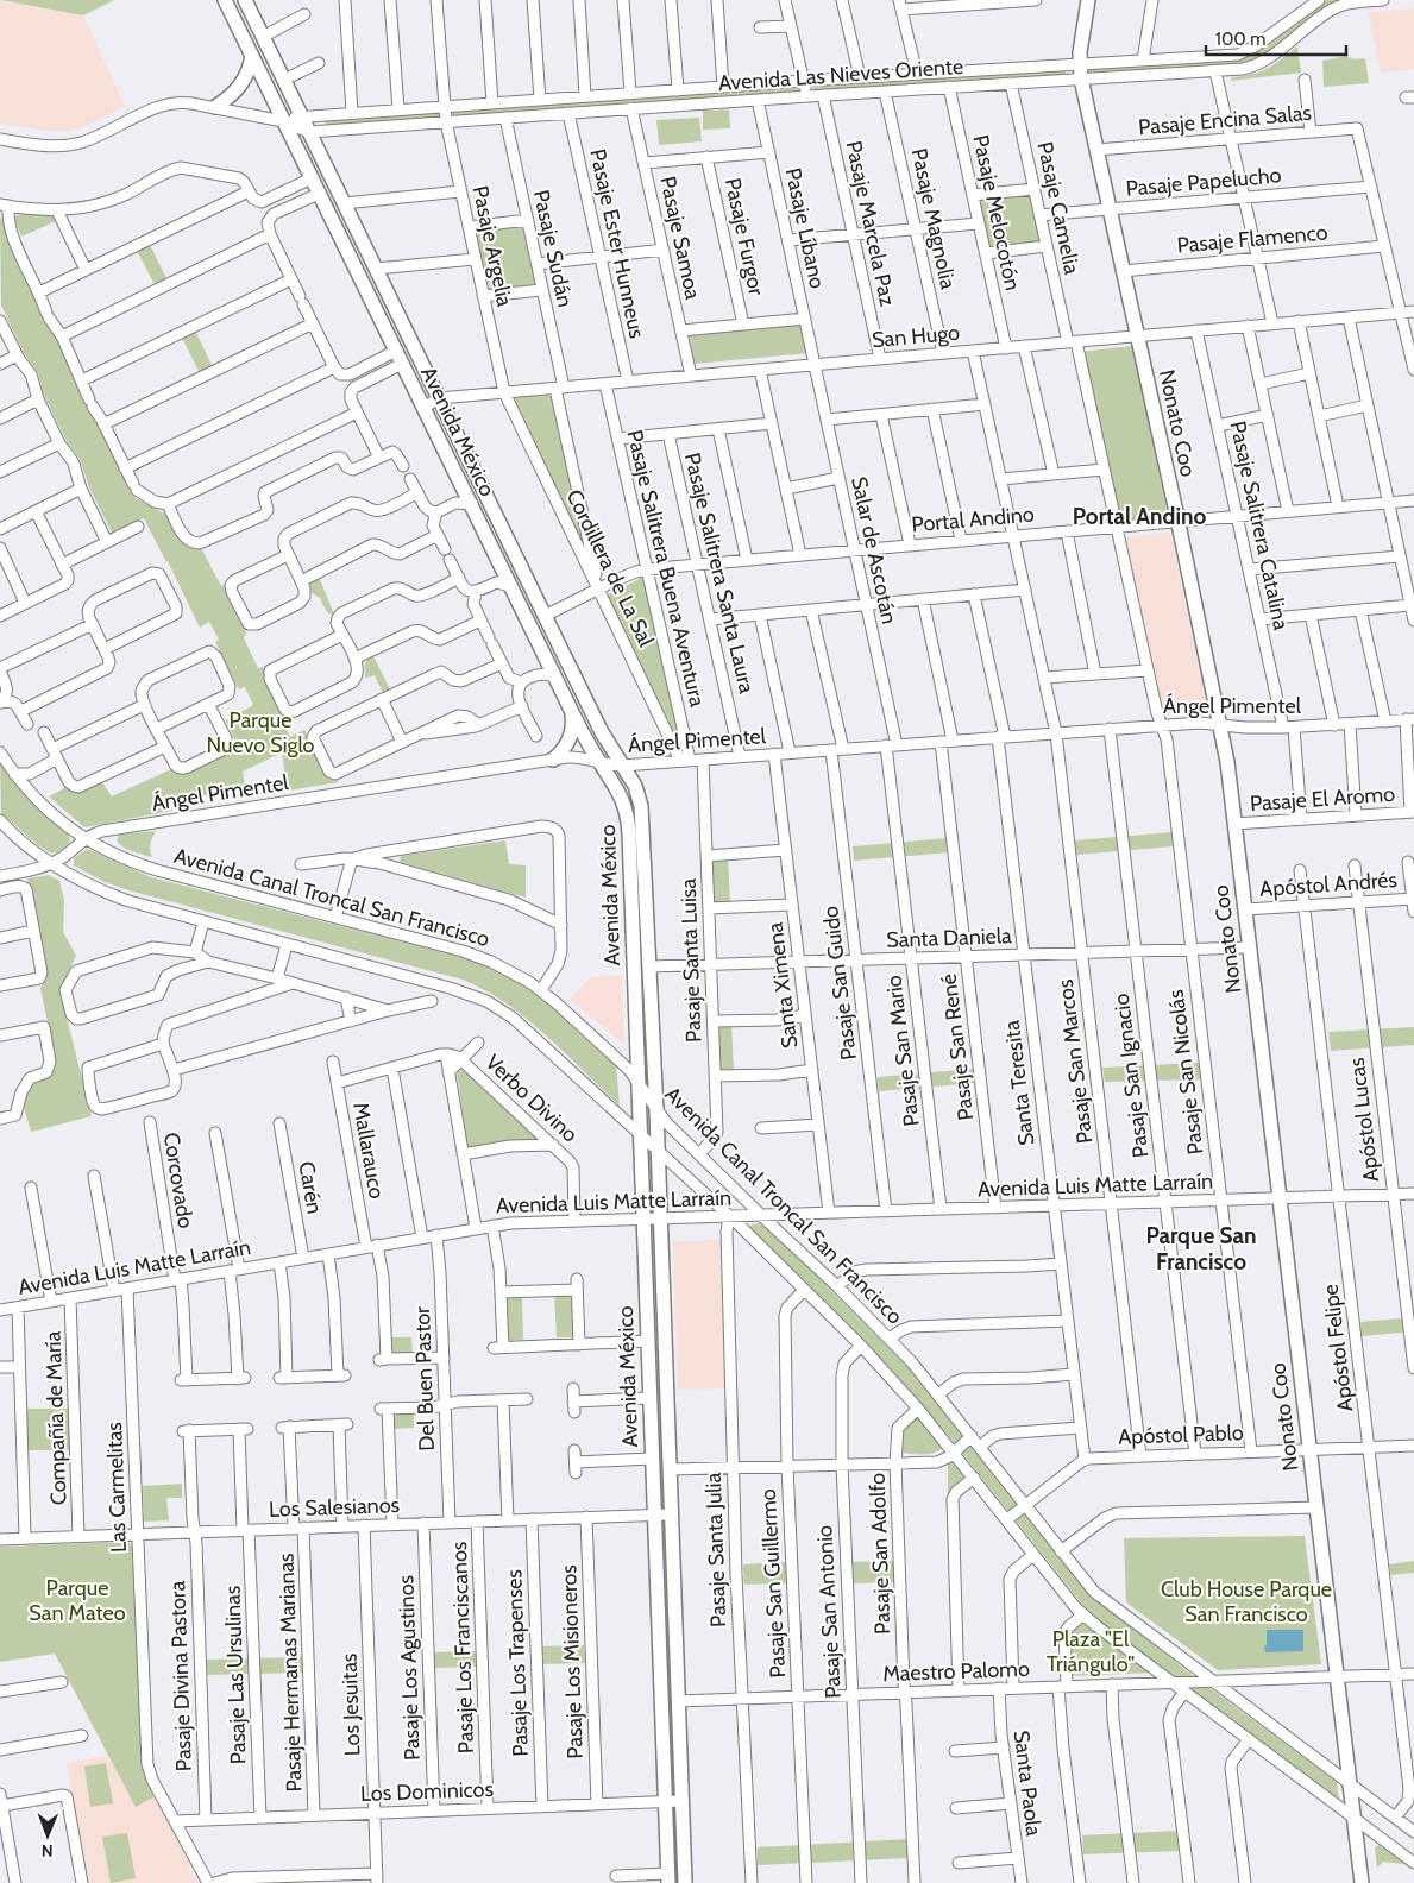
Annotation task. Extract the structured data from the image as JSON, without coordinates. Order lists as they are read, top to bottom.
{
  "streets": {
    "main road": ["Nonato Coo", "Avenida México"],
    "street": [
      "Avenida Las Nieves Oriente",
      "Pasaje Encina Salas",
      "Pasaje Papelucho",
      "Pasaje Camelia",
      "Pasaje Melocotón",
      "Pasaje Magnolia",
      "Pasaje Marcela Paz",
      "Pasaje Líbano",
      "Pasaje Furgor",
      "Pasaje Samoa",
      "Pasaje Flamenco",
      "Pasaje Ester Hunneus",
      "Pasaje Argelia",
      "Pasaje Sudán",
      "San Hugo",
      "Portal Andino",
      "Pasaje Salitrera Catalina",
      "Salar de Ascotán",
      "Cordillera de La Sal",
      "Pasaje Salitrera Buena Aventura",
      "Pasaje Salitrera Santa Laura",
      "Ángel Pimentel",
      "Pasaje El Aromo",
      "Apóstol Andrés",
      "Avenida Canal Troncal San Francisco",
      "Santa Daniela",
      "Pasaje Santa Luisa",
      "Pasaje San Guido",
      "Santa Ximena",
      "Pasaje San René",
      "Pasaje San Mario",
      "Pasaje San Marcos",
      "Pasaje San Nicolás",
      "Pasaje San Ignacio",
      "Santa Teresita",
      "Verbo Divino",
      "Apóstol Lucas",
      "Mallarauco",
      "Corcovado",
      "Avenida Luis Matte Larraín",
      "Carén",
      "Apóstol Felipe",
      "Del Buen Pastor",
      "Compañía de María",
      "Apóstol Pablo",
      "Las Carmelitas",
      "Los Salesianos",
      "Pasaje Santa Julia",
      "Pasaje San Adolfo",
      "Pasaje San Guillermo",
      "Pasaje San Antonio",
      "Pasaje Los Franciscanos",
      "Pasaje Los Misioneros",
      "Pasaje Los Trapenses",
      "Pasaje Los Agustinos",
      "Maestro Palomo",
      "Pasaje Hermanas Marianas",
      "Pasaje Las Ursulinas",
      "Pasaje Divina Pastora",
      "Los Jesuitas",
      "Santa Paola",
      "Los Dominicos"
    ]
  },
  "crossings": [
    ["Avenida Las Nieves Oriente", "Pasaje Camelia"],
    ["Avenida Las Nieves Oriente", "Pasaje Melocotón"],
    ["Avenida Las Nieves Oriente", "Pasaje Magnolia"],
    ["Avenida Las Nieves Oriente", "Pasaje Marcela Paz"],
    ["Avenida Las Nieves Oriente", "Pasaje Líbano"],
    ["Avenida Las Nieves Oriente", "Pasaje Samoa"],
    ["Avenida Las Nieves Oriente", "Pasaje Ester Hunneus"],
    ["Avenida Las Nieves Oriente", "Pasaje Argelia"],
    ["Avenida Las Nieves Oriente", "Pasaje Sudán"],
    ["Avenida Las Nieves Oriente", "Nonato Coo"],
    ["Avenida Las Nieves Oriente", "Avenida México"],
    ["Pasaje Encina Salas", "Pasaje Papelucho"],
    ["Pasaje Encina Salas", "Nonato Coo"],
    ["Pasaje Papelucho", "Pasaje Camelia"],
    ["Pasaje Papelucho", "Nonato Coo"],
    ["Pasaje Camelia", "San Hugo"],
    ["Pasaje Camelia", "Portal Andino"],
    ["Pasaje Camelia", "Pasaje San Nicolás"],
    ["Pasaje Melocotón", "San Hugo"],
    ["Pasaje Magnolia", "San Hugo"],
    ["Pasaje Marcela Paz", "San Hugo"],
    ["Pasaje Líbano", "San Hugo"],
    ["Pasaje Líbano", "Salar de Ascotán"],
    ["Pasaje Samoa", "San Hugo"],
    ["Pasaje Flamenco", "Nonato Coo"],
    ["Pasaje Ester Hunneus", "San Hugo"],
    ["Pasaje Argelia", "San Hugo"],
    ["Pasaje Argelia", "Cordillera de La Sal"],
    ["Pasaje Sudán", "San Hugo"],
    ["Pasaje Sudán", "Portal Andino"],
    ["Pasaje Sudán", "Cordillera de La Sal"],
    ["San Hugo", "Nonato Coo"],
    ["San Hugo", "Avenida México"],
    ["San Hugo", "Pasaje Salitrera Catalina"],
    ["San Hugo", "Salar de Ascotán"],
    ["San Hugo", "Cordillera de La Sal"],
    ["San Hugo", "Pasaje Salitrera Buena Aventura"],
    ["San Hugo", "Pasaje San Marcos"],
    ["Nonato Coo", "Portal Andino"],
    ["Nonato Coo", "Ángel Pimentel"],
    ["Nonato Coo", "Pasaje El Aromo"],
    ["Nonato Coo", "Apóstol Andrés"],
    ["Nonato Coo", "Avenida Canal Troncal San Francisco"],
    ["Nonato Coo", "Santa Daniela"],
    ["Nonato Coo", "Avenida Luis Matte Larraín"],
    ["Nonato Coo", "Apóstol Pablo"],
    ["Nonato Coo", "Maestro Palomo"],
    ["Avenida México", "Portal Andino"],
    ["Avenida México", "Ángel Pimentel"],
    ["Avenida México", "Avenida Canal Troncal San Francisco"],
    ["Avenida México", "Santa Daniela"],
    ["Avenida México", "Avenida Luis Matte Larraín"],
    ["Avenida México", "Los Salesianos"],
    ["Avenida México", "Maestro Palomo"],
    ["Avenida México", "Los Dominicos"],
    ["Portal Andino", "Pasaje Salitrera Catalina"],
    ["Portal Andino", "Salar de Ascotán"],
    ["Portal Andino", "Cordillera de La Sal"],
    ["Portal Andino", "Pasaje Salitrera Buena Aventura"],
    ["Portal Andino", "Pasaje Salitrera Santa Laura"],
    ["Portal Andino", "Pasaje San Marcos"],
    ["Portal Andino", "Pasaje San Nicolás"],
    ["Pasaje Salitrera Catalina", "Ángel Pimentel"],
    ["Pasaje Salitrera Catalina", "Pasaje El Aromo"],
    ["Salar de Ascotán", "Ángel Pimentel"],
    ["Salar de Ascotán", "Pasaje San Mario"],
    ["Cordillera de La Sal", "Pasaje Salitrera Buena Aventura"],
    ["Cordillera de La Sal", "Ángel Pimentel"],
    ["Pasaje Salitrera Buena Aventura", "Ángel Pimentel"],
    ["Pasaje Salitrera Santa Laura", "Ángel Pimentel"],
    ["Ángel Pimentel", "Avenida Canal Troncal San Francisco"],
    ["Ángel Pimentel", "Pasaje Santa Luisa"],
    ["Ángel Pimentel", "Pasaje San Guido"],
    ["Ángel Pimentel", "Santa Ximena"],
    ["Ángel Pimentel", "Pasaje San René"],
    ["Ángel Pimentel", "Pasaje San Mario"],
    ["Ángel Pimentel", "Pasaje San Marcos"],
    ["Ángel Pimentel", "Pasaje San Nicolás"],
    ["Ángel Pimentel", "Pasaje San Ignacio"],
    ["Ángel Pimentel", "Santa Teresita"],
    ["Apóstol Andrés", "Apóstol Lucas"],
    ["Apóstol Andrés", "Apóstol Felipe"],
    ["Avenida Canal Troncal San Francisco", "Pasaje Santa Luisa"],
    ["Avenida Canal Troncal San Francisco", "Avenida Luis Matte Larraín"],
    ["Avenida Canal Troncal San Francisco", "Apóstol Felipe"],
    ["Avenida Canal Troncal San Francisco", "Pasaje Santa Julia"],
    ["Avenida Canal Troncal San Francisco", "Pasaje San Adolfo"],
    ["Avenida Canal Troncal San Francisco", "Pasaje San Guillermo"],
    ["Avenida Canal Troncal San Francisco", "Pasaje San Antonio"],
    ["Avenida Canal Troncal San Francisco", "Maestro Palomo"],
    ["Santa Daniela", "Pasaje Santa Luisa"],
    ["Santa Daniela", "Pasaje San Guido"],
    ["Santa Daniela", "Santa Ximena"],
    ["Santa Daniela", "Pasaje San René"],
    ["Santa Daniela", "Pasaje San Mario"],
    ["Santa Daniela", "Pasaje San Marcos"],
    ["Santa Daniela", "Pasaje San Nicolás"],
    ["Santa Daniela", "Pasaje San Ignacio"],
    ["Santa Daniela", "Santa Teresita"],
    ["Pasaje San Guido", "Avenida Luis Matte Larraín"],
    ["Santa Ximena", "Avenida Luis Matte Larraín"],
    ["Pasaje San René", "Avenida Luis Matte Larraín"],
    ["Pasaje San Mario", "Avenida Luis Matte Larraín"],
    ["Pasaje San Marcos", "Avenida Luis Matte Larraín"],
    ["Pasaje San Marcos", "Apóstol Pablo"],
    ["Pasaje San Nicolás", "Avenida Luis Matte Larraín"],
    ["Pasaje San Nicolás", "Apóstol Pablo"],
    ["Pasaje San Ignacio", "Avenida Luis Matte Larraín"],
    ["Pasaje San Ignacio", "Apóstol Pablo"],
    ["Santa Teresita", "Avenida Luis Matte Larraín"],
    ["Santa Teresita", "Apóstol Pablo"],
    ["Verbo Divino", "Avenida Luis Matte Larraín"],
    ["Apóstol Lucas", "Avenida Luis Matte Larraín"],
    ["Mallarauco", "Avenida Luis Matte Larraín"],
    ["Corcovado", "Avenida Luis Matte Larraín"],
    ["Avenida Luis Matte Larraín", "Carén"],
    ["Avenida Luis Matte Larraín", "Apóstol Felipe"],
    ["Avenida Luis Matte Larraín", "Del Buen Pastor"],
    ["Avenida Luis Matte Larraín", "Compañía de María"],
    ["Avenida Luis Matte Larraín", "Las Carmelitas"],
    ["Avenida Luis Matte Larraín", "Pasaje Santa Julia"],
    ["Apóstol Felipe", "Apóstol Pablo"],
    ["Apóstol Felipe", "Maestro Palomo"],
    ["Del Buen Pastor", "Los Salesianos"],
    ["Compañía de María", "Los Salesianos"],
    ["Las Carmelitas", "Los Salesianos"],
    ["Las Carmelitas", "Los Dominicos"],
    ["Los Salesianos", "Pasaje Los Franciscanos"],
    ["Los Salesianos", "Pasaje Los Misioneros"],
    ["Los Salesianos", "Pasaje Los Trapenses"],
    ["Los Salesianos", "Pasaje Los Agustinos"],
    ["Los Salesianos", "Pasaje Hermanas Marianas"],
    ["Los Salesianos", "Pasaje Las Ursulinas"],
    ["Los Salesianos", "Pasaje Divina Pastora"],
    ["Los Salesianos", "Los Jesuitas"],
    ["Pasaje Santa Julia", "Maestro Palomo"],
    ["Pasaje San Adolfo", "Maestro Palomo"],
    ["Pasaje San Guillermo", "Maestro Palomo"],
    ["Pasaje San Antonio", "Maestro Palomo"],
    ["Pasaje Los Franciscanos", "Los Dominicos"],
    ["Pasaje Los Misioneros", "Los Dominicos"],
    ["Pasaje Los Trapenses", "Los Dominicos"],
    ["Pasaje Los Agustinos", "Los Dominicos"],
    ["Maestro Palomo", "Santa Paola"],
    ["Pasaje Hermanas Marianas", "Los Dominicos"],
    ["Pasaje Las Ursulinas", "Pasaje Divina Pastora"],
    ["Pasaje Las Ursulinas", "Los Dominicos"],
    ["Pasaje Divina Pastora", "Los Dominicos"],
    ["Los Jesuitas", "Los Dominicos"]
  ],
  "districts": ["Portal Andino", "Parque San Francisco"],
  "parks": [
    "Parque Nuevo Siglo",
    "Parque San Mateo",
    "Club House Parque San Francisco",
    "Plaza \"El Triángulo\""
  ],
  "scale_bar": "100 m",
  "north": "bottom"
}
